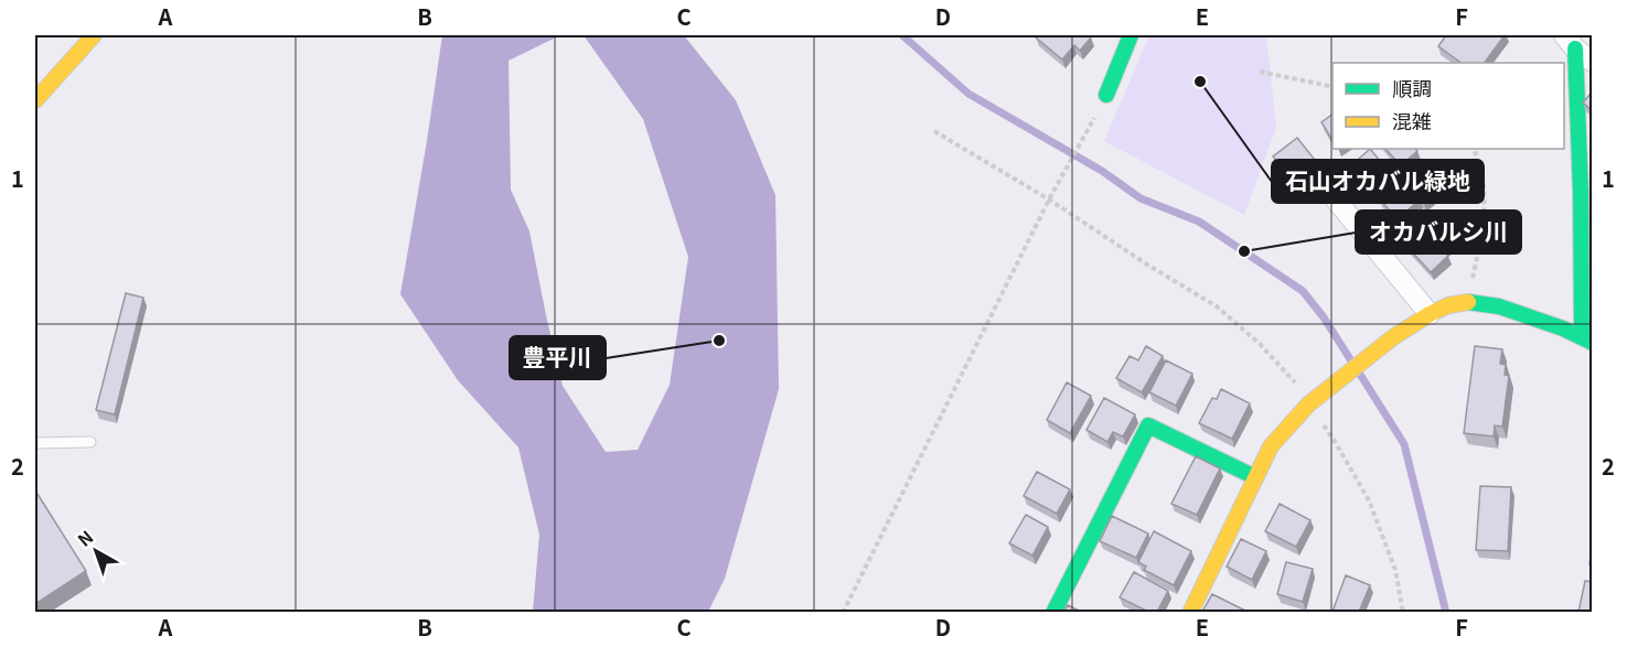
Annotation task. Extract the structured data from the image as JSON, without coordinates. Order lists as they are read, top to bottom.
{
  "places": ["石山オカバル緑地", "オカバルシ川", "豊平川"],
  "legend": ["順調", "混雑"],
  "north": "top left",
  "grid": {
    "columns": [
      "A",
      "B",
      "C",
      "D",
      "E",
      "F"
    ],
    "rows": ["1", "2"]
  }
}
